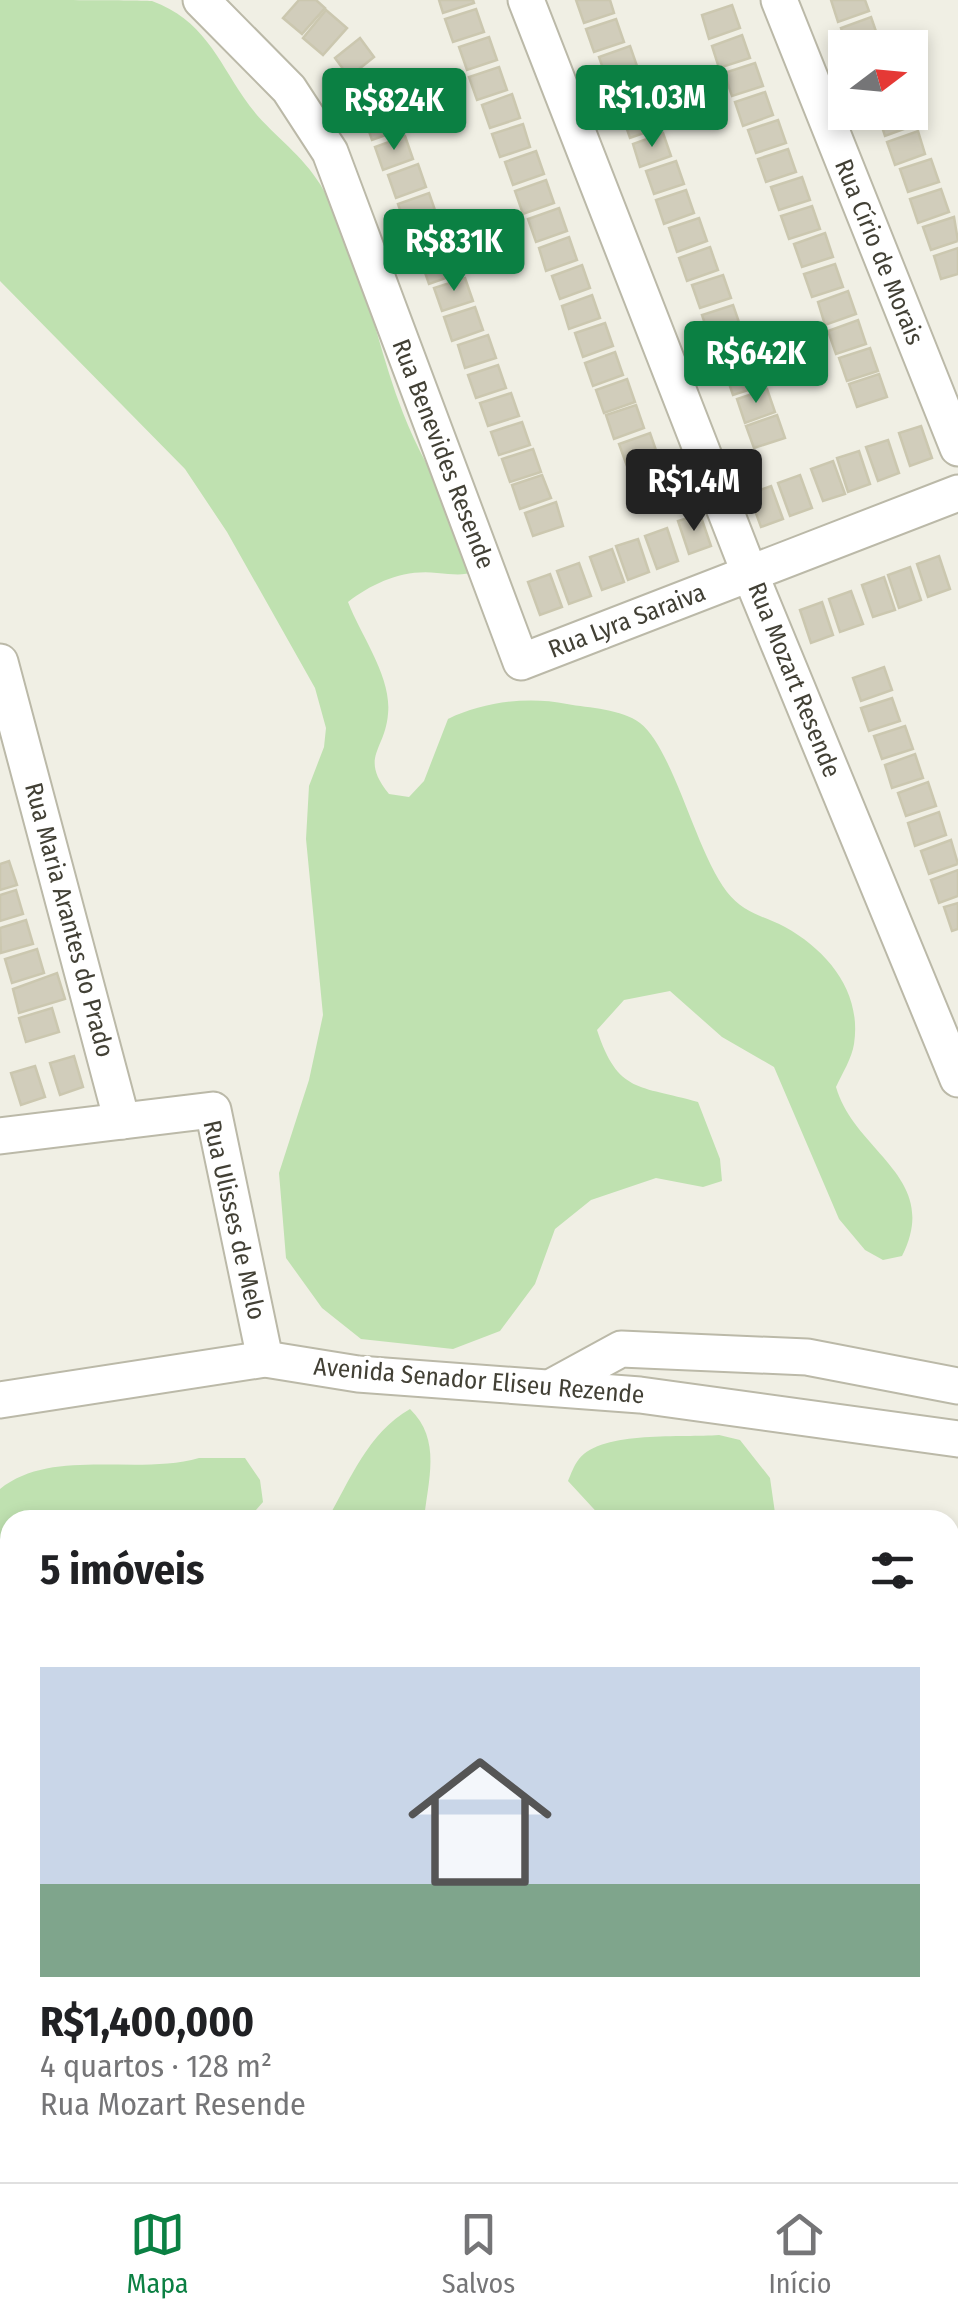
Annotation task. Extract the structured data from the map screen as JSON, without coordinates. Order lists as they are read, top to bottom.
{
  "streets": {
    "street": [
      "Rua Círio de Morais",
      "Rua Benevides Resende",
      "Rua Lyra Saraiva",
      "Rua Mozart Resende",
      "Rua Maria Arantes do Prado",
      "Rua Ulisses de Melo",
      "Avenida Senador Eliseu Rezende"
    ]
  },
  "crossings": [
    ["Rua Benevides Resende", "Rua Lyra Saraiva"],
    ["Rua Lyra Saraiva", "Rua Mozart Resende"],
    ["Rua Maria Arantes do Prado", "Rua Ulisses de Melo"],
    ["Rua Ulisses de Melo", "Avenida Senador Eliseu Rezende"]
  ],
  "north": "right",
  "page": {
    "price": [
      "R$1.03M",
      "R$824K",
      "R$831K",
      "R$642K",
      "R$1.4M"
    ],
    "heading": "5 imóveis",
    "list": [
      {
        "name": "R$1,400,000",
        "note": "4 quartos · 128 m² · Rua Mozart Resende"
      }
    ],
    "tabs": ["Mapa", "Salvos", "Início"]
  }
}
